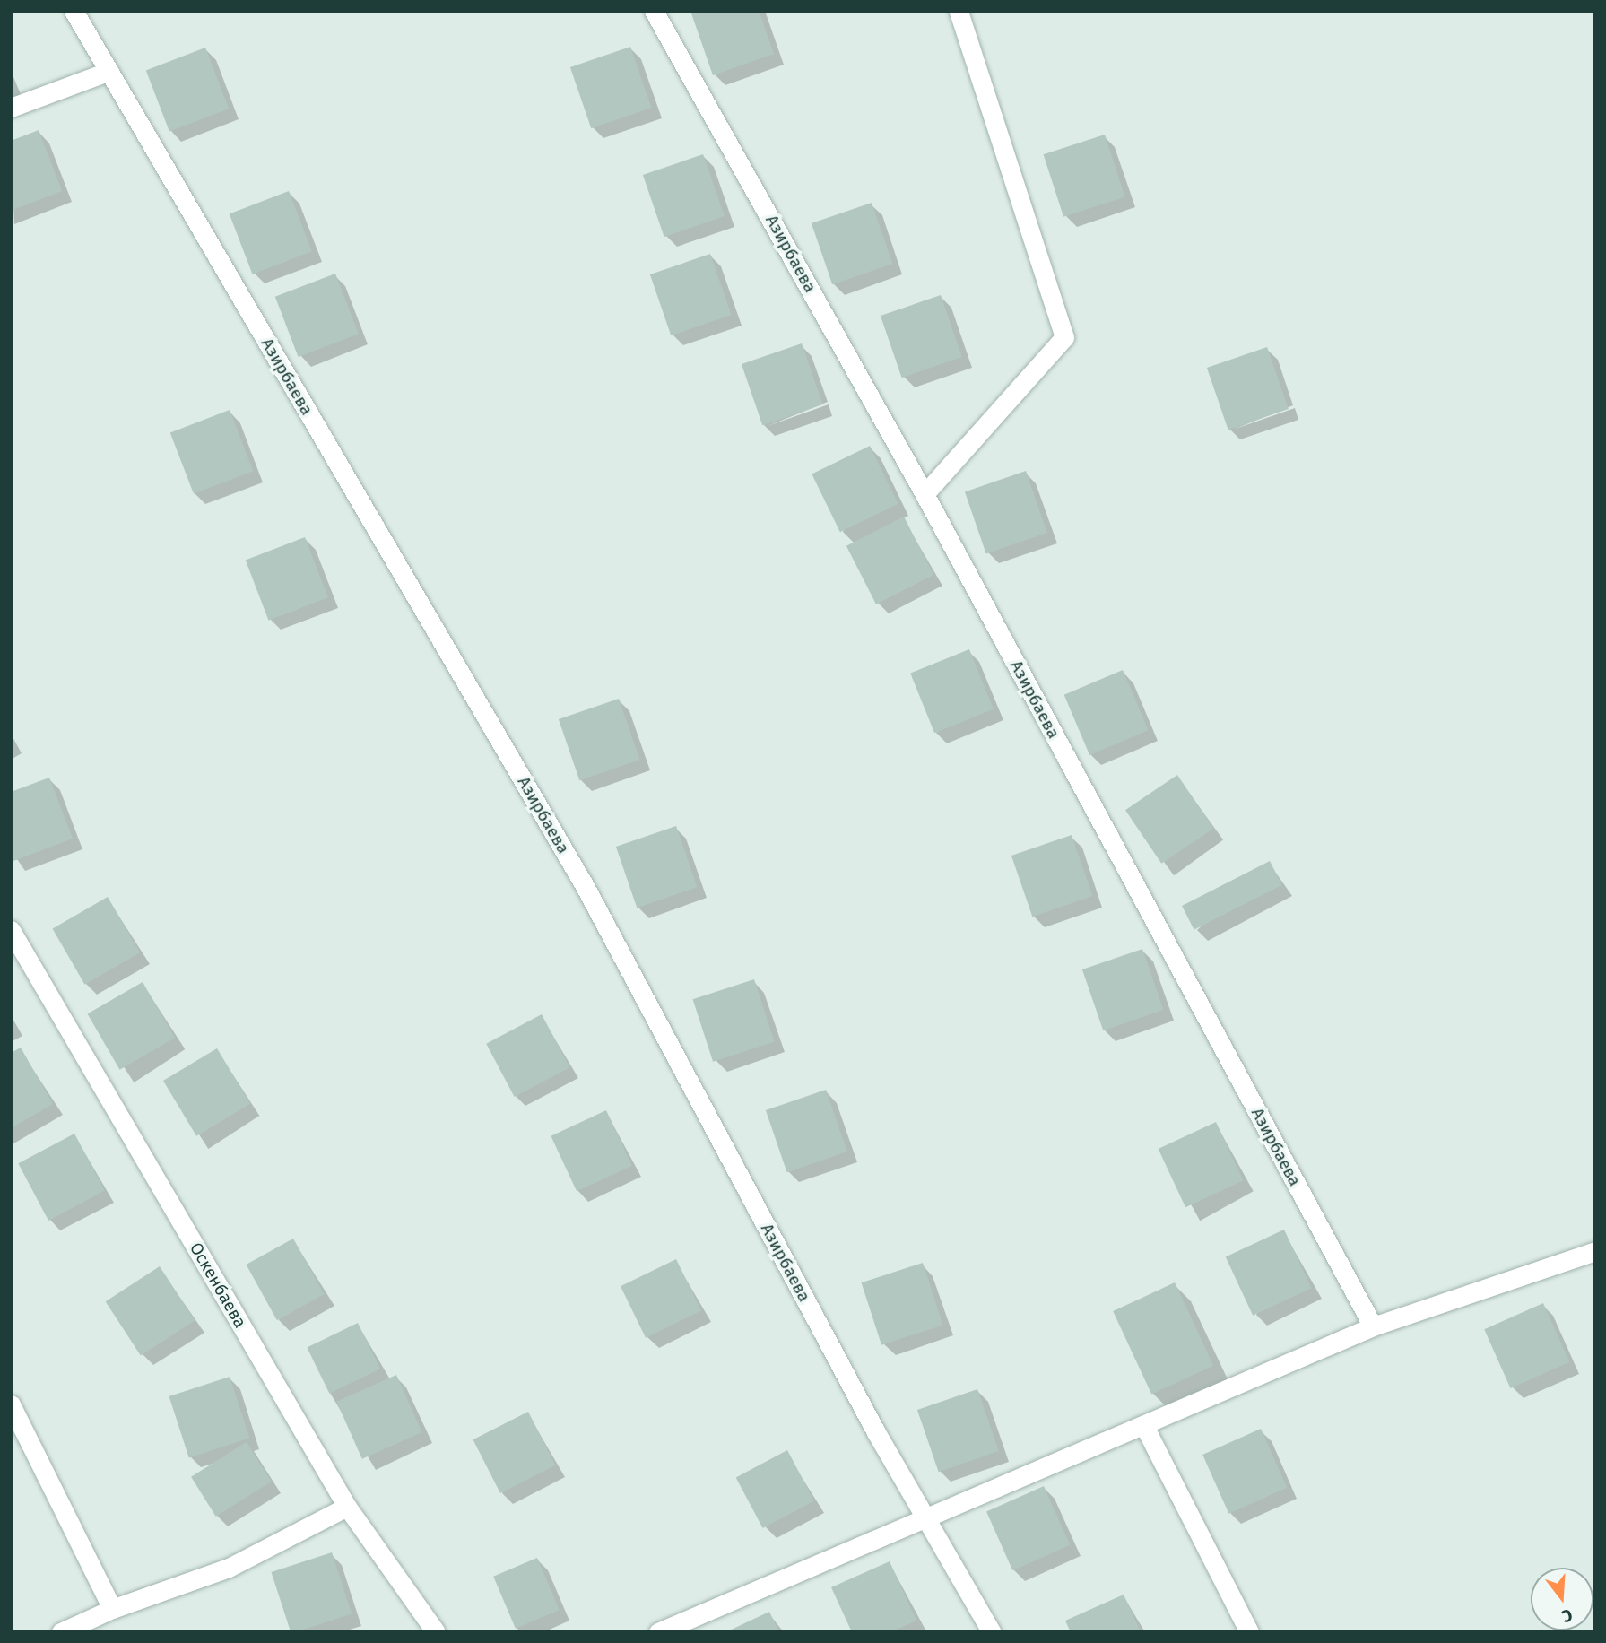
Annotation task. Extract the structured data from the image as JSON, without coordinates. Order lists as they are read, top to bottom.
{
  "streets": {
    "street": ["Азирбаева", "Оскенбаева"]
  },
  "north": "bottom"
}
